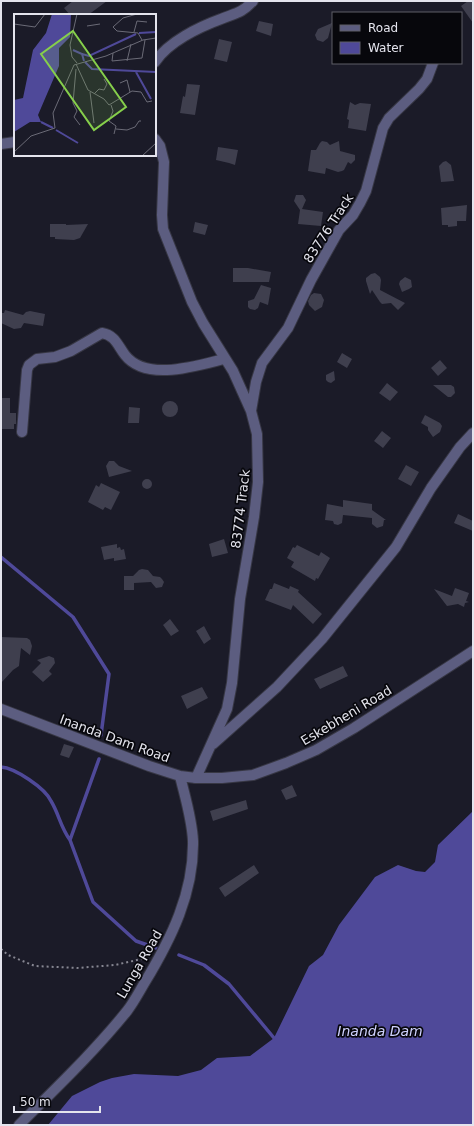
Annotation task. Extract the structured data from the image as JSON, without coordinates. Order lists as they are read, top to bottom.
{
  "streets": {
    "street": [
      "83776 Track",
      "83774 Track",
      "Eskebheni Road",
      "Inanda Dam Road",
      "Lunga Road"
    ]
  },
  "crossings": [
    ["83776 Track", "83774 Track"],
    ["83774 Track", "Inanda Dam Road"],
    ["Eskebheni Road", "Inanda Dam Road"],
    ["Inanda Dam Road", "Lunga Road"]
  ],
  "water": ["Inanda Dam"],
  "legend": ["Road", "Water"],
  "scale_bar": "50 m"
}
